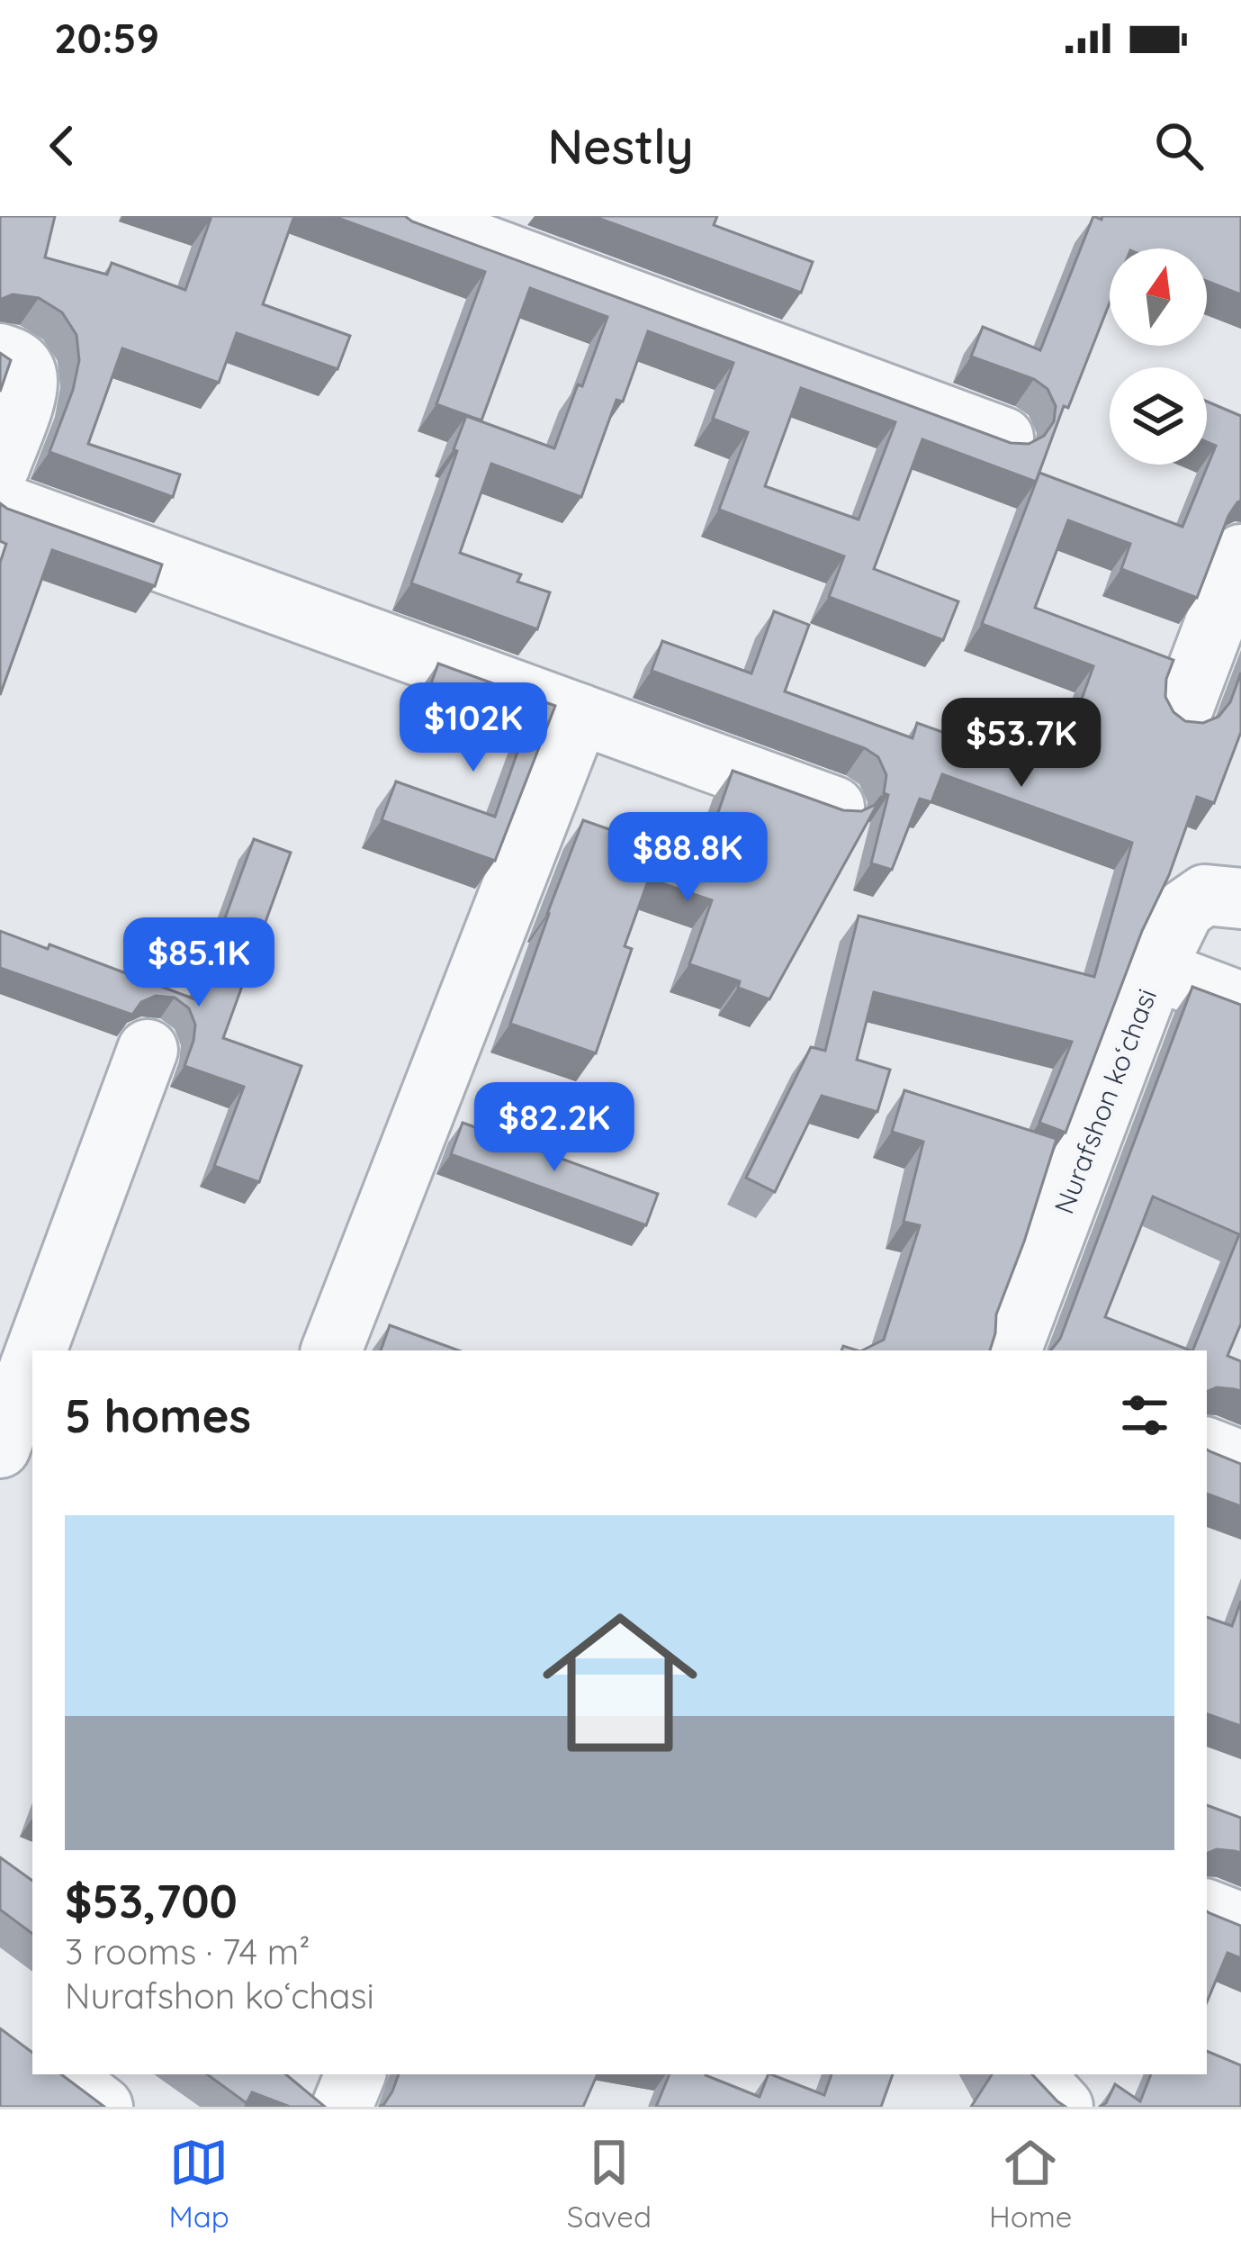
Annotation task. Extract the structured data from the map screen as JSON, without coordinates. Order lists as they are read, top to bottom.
{
  "streets": {
    "street": ["Nurafshon koʻchasi"]
  },
  "north": "top",
  "page": {
    "status": "20:59",
    "header": "Nestly",
    "price": [
      "$102K",
      "$53.7K",
      "$88.8K",
      "$85.1K",
      "$82.2K"
    ],
    "heading": "5 homes",
    "list": [
      {
        "name": "$53,700",
        "note": "3 rooms · 74 m² · Nurafshon koʻchasi"
      }
    ],
    "tabs": ["Map", "Saved", "Home"]
  }
}
